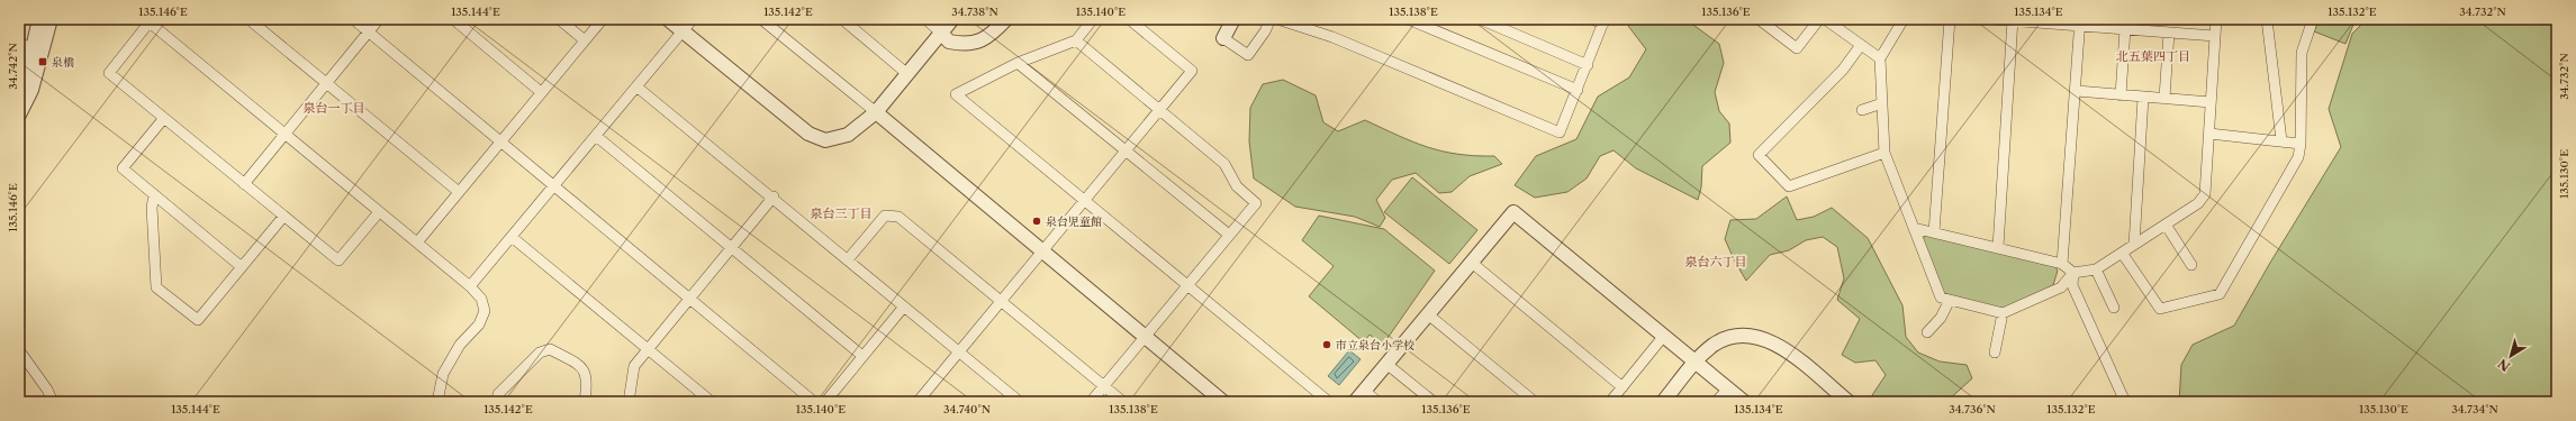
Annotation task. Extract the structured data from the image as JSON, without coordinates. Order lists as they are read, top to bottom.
{
  "districts": [
    "北五葉四丁目",
    "泉台一丁目",
    "泉台三丁目",
    "泉台六丁目"
  ],
  "places": {
    "transit": ["泉橋"],
    "other": ["泉台児童館", "市立泉台小学校"]
  },
  "north": "bottom left",
  "coordinates": [
    "135.146°E",
    "135.144°E",
    "135.142°E",
    "34.738°N",
    "135.140°E",
    "135.138°E",
    "135.136°E",
    "135.134°E",
    "135.132°E",
    "34.732°N",
    "34.742°N",
    "135.130°E",
    "34.740°N",
    "34.736°N",
    "34.734°N"
  ]
}
